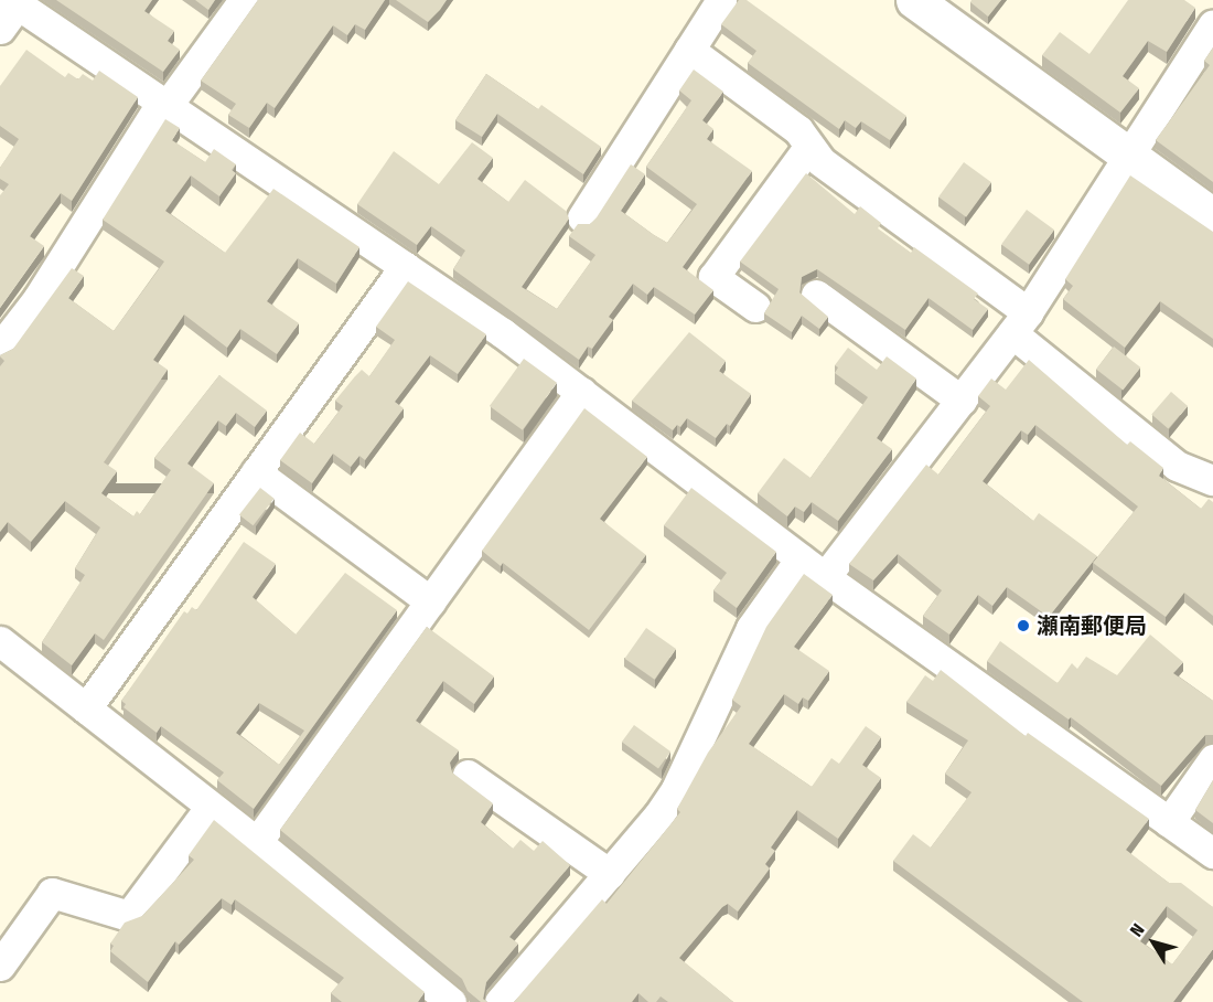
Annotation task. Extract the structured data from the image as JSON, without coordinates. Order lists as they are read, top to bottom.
{
  "places": ["瀬南郵便局"],
  "north": "top left"
}
